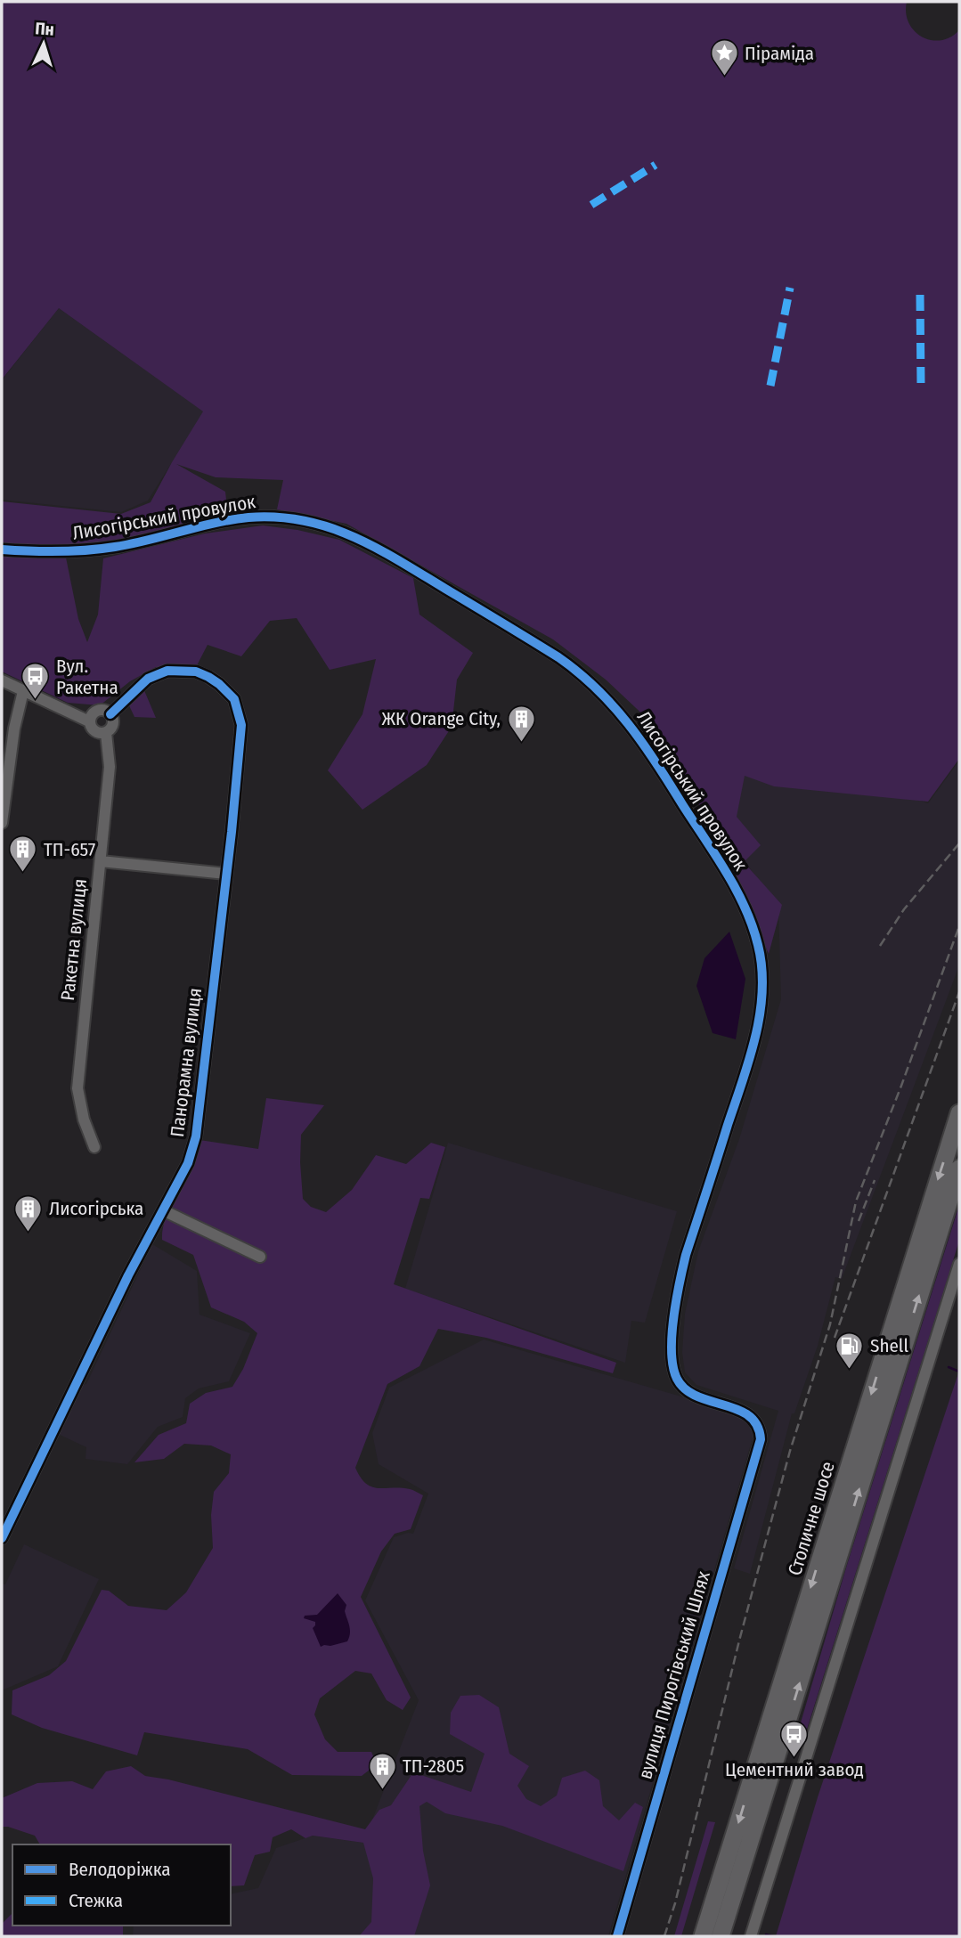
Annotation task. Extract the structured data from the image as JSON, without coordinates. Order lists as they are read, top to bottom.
{
  "streets": {
    "highway": ["Столичне шосе"],
    "street": [
      "Лисогірський провулок",
      "Ракетна вулиця",
      "Панорамна вулиця",
      "вулиця Пирогівський Шлях"
    ]
  },
  "crossings": [
    ["Лисогірський провулок", "вулиця Пирогівський Шлях"],
    ["Ракетна вулиця", "Панорамна вулиця"]
  ],
  "places": {
    "place": ["Піраміда"],
    "bus stop": ["Вул. Ракетна", "Цементний завод"],
    "building": [
      "ЖК Orange City,",
      "ТП-657",
      "Лисогірська",
      "ТП-2805"
    ],
    "fuel station": ["Shell"]
  },
  "legend": ["Велодоріжка", "Стежка"],
  "north": "top"
}
